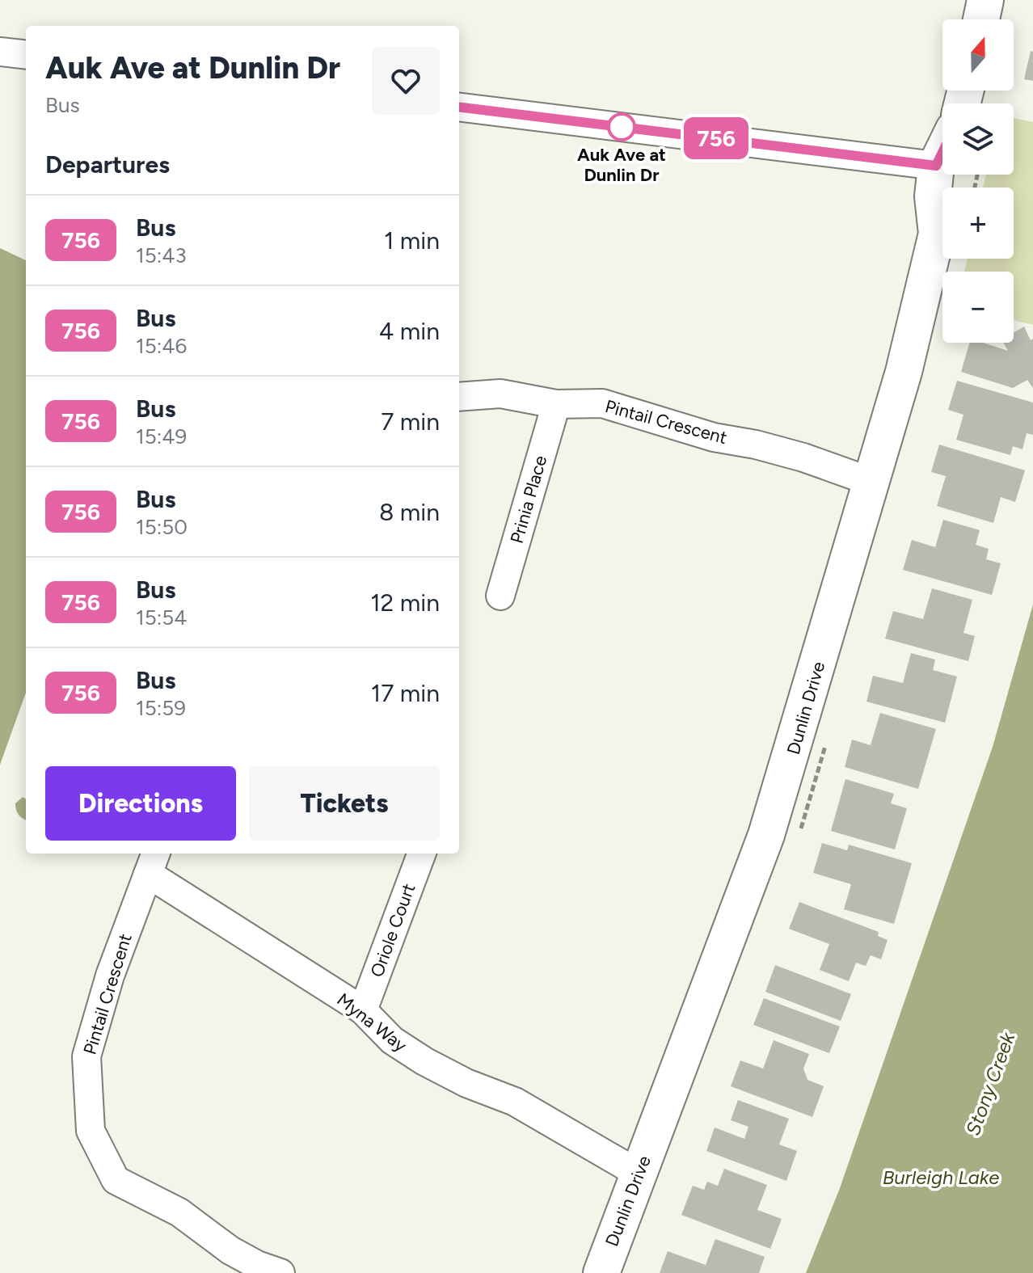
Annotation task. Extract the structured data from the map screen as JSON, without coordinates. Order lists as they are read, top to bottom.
{
  "streets": {
    "street": [
      "Pintail Crescent",
      "Prinia Place",
      "Dunlin Drive",
      "Oriole Court",
      "Myna Way"
    ]
  },
  "crossings": [
    ["Pintail Crescent", "Prinia Place"],
    ["Pintail Crescent", "Dunlin Drive"],
    ["Pintail Crescent", "Myna Way"],
    ["Dunlin Drive", "Myna Way"],
    ["Oriole Court", "Myna Way"]
  ],
  "water": ["Stony Creek", "Burleigh Lake"],
  "places": ["Auk Ave at Dunlin Dr"],
  "lines": ["bus line 756"],
  "north": "top",
  "page": {
    "on_map": "756",
    "map_buttons": ["+", "−"],
    "heading": [
      ["Auk Ave at Dunlin Dr", "Bus"],
      "Departures"
    ],
    "list": [
      {
        "mark": "756",
        "name": "Bus",
        "note": "15:43",
        "value": "1 min"
      },
      {
        "mark": "756",
        "name": "Bus",
        "note": "15:46",
        "value": "4 min"
      },
      {
        "mark": "756",
        "name": "Bus",
        "note": "15:49",
        "value": "7 min"
      },
      {
        "mark": "756",
        "name": "Bus",
        "note": "15:50",
        "value": "8 min"
      },
      {
        "mark": "756",
        "name": "Bus",
        "note": "15:54",
        "value": "12 min"
      },
      {
        "mark": "756",
        "name": "Bus",
        "note": "15:59",
        "value": "17 min"
      }
    ],
    "buttons": ["Directions", "Tickets"]
  }
}
